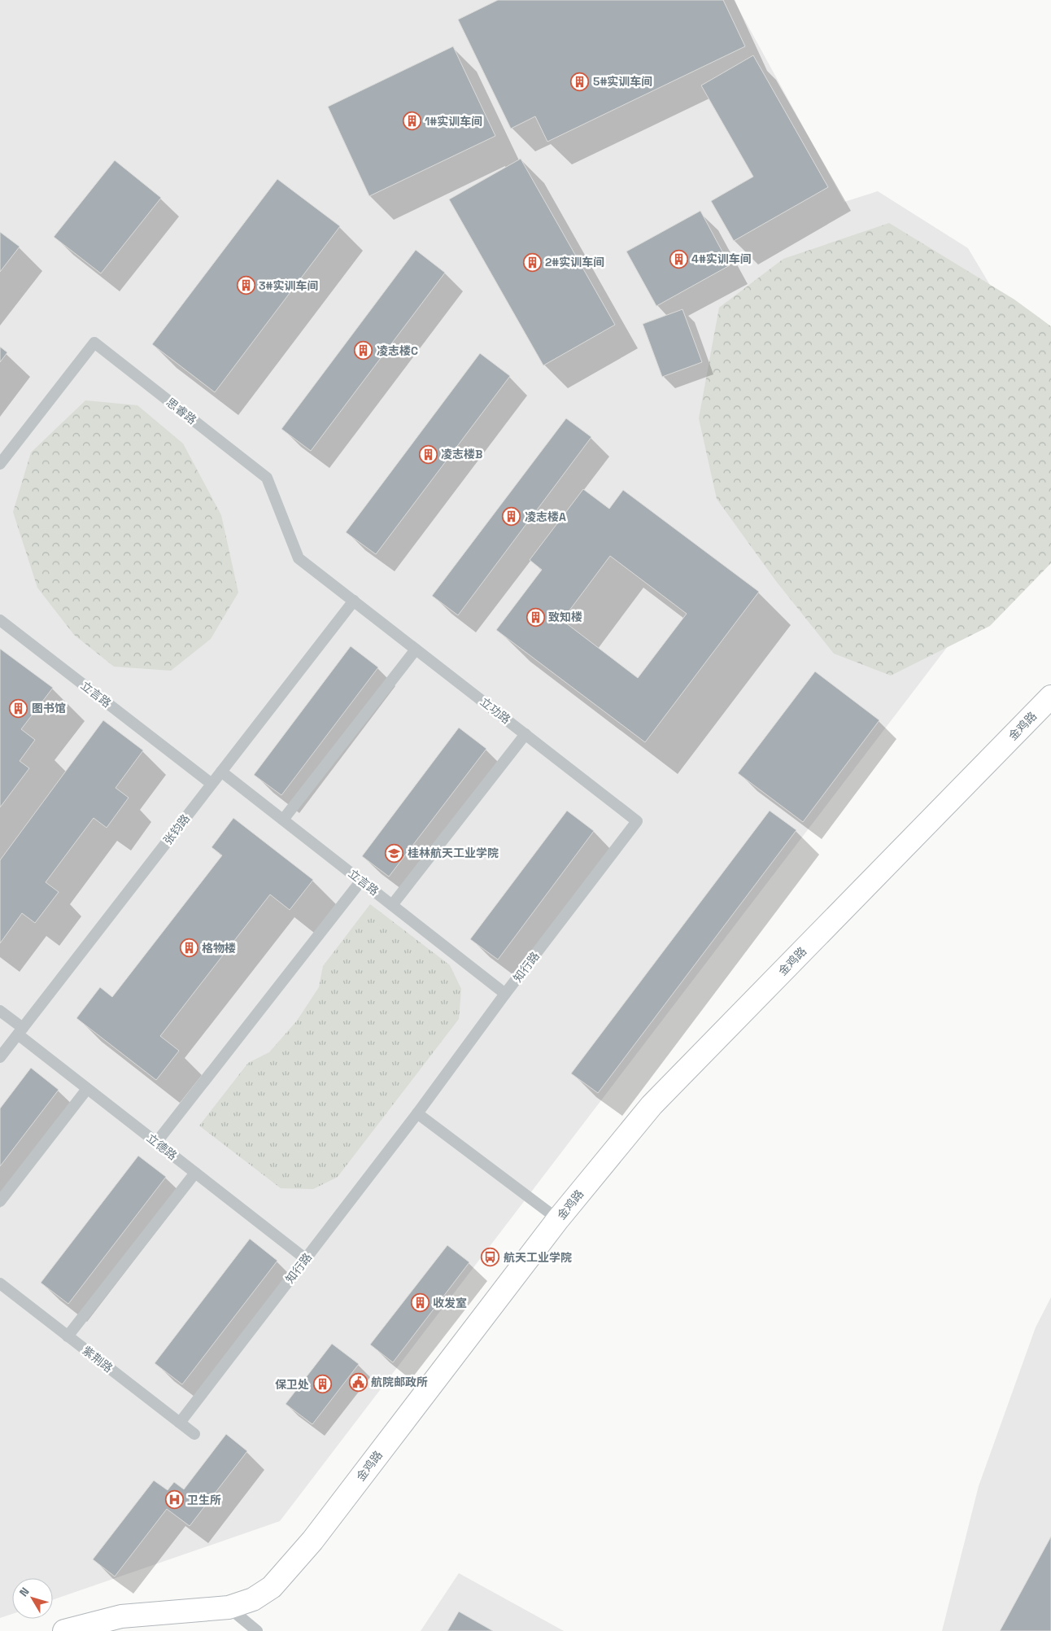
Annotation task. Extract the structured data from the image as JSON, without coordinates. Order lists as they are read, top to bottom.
{
  "streets": {
    "main road": ["金鸡路"],
    "lane": [
      "思睿路",
      "立言路",
      "立功路",
      "张钧路",
      "知行路",
      "立德路",
      "紫荆路"
    ]
  },
  "crossings": [
    ["思睿路", "立功路"],
    ["思睿路", "张钧路"],
    ["立言路", "张钧路"],
    ["立言路", "知行路"],
    ["立功路", "张钧路"],
    ["立功路", "知行路"],
    ["张钧路", "立德路"],
    ["知行路", "立德路"],
    ["知行路", "紫荆路"]
  ],
  "places": {
    "building": [
      "5#实训车间",
      "1#实训车间",
      "4#实训车间",
      "2#实训车间",
      "3#实训车间",
      "凌志楼C",
      "凌志楼B",
      "凌志楼A",
      "致知楼",
      "图书馆",
      "格物楼",
      "收发室",
      "保卫处"
    ],
    "school or university": ["桂林航天工业学院"],
    "bus stop": ["航天工业学院"],
    "public building": ["航院邮政所"],
    "hospital": ["卫生所"]
  },
  "north": "top left"
}
